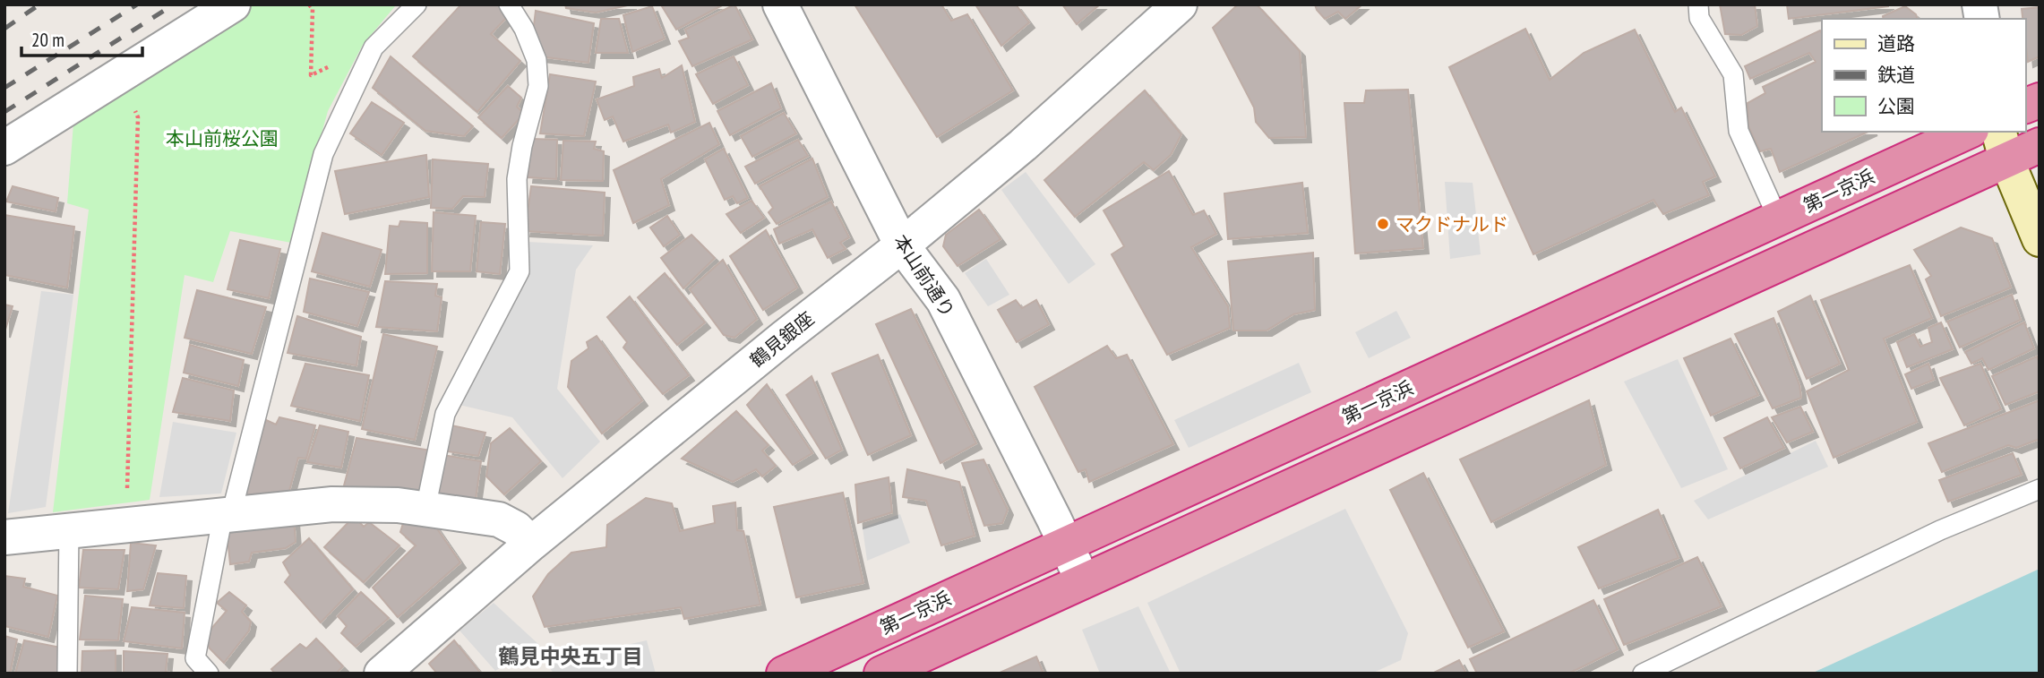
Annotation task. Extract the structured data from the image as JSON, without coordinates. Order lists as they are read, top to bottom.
{
  "streets": {
    "highway": ["第一京浜"],
    "street": ["本山前通り", "鶴見銀座"]
  },
  "crossings": [
    ["第一京浜", "本山前通り"],
    ["本山前通り", "鶴見銀座"]
  ],
  "districts": ["鶴見中央五丁目"],
  "parks": ["本山前桜公園"],
  "places": ["マクドナルド"],
  "legend": ["道路", "鉄道", "公園"],
  "scale_bar": "20 m"
}
